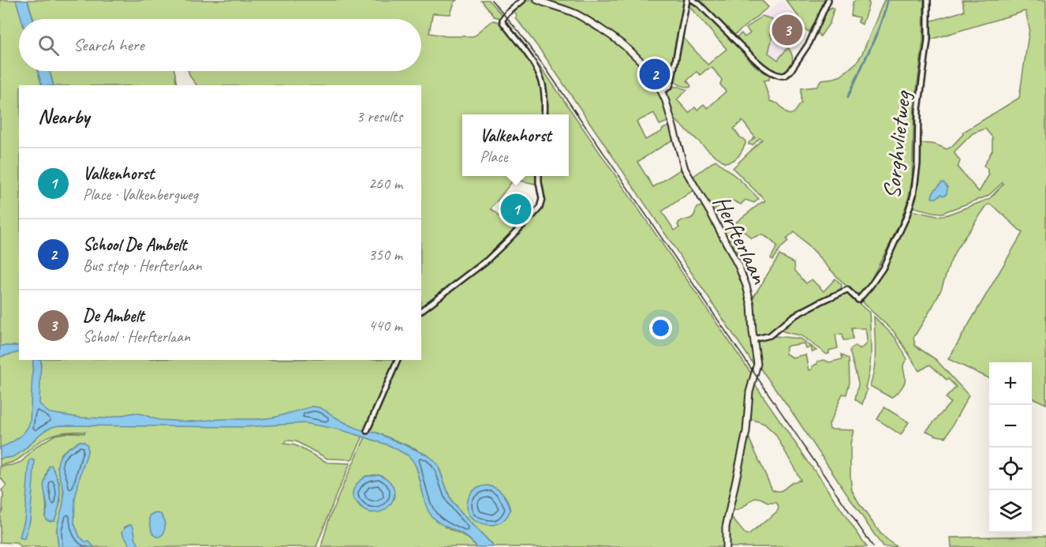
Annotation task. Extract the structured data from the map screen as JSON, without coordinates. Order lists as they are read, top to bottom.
{
  "streets": {
    "street": ["Sorghvlietweg", "Herfterlaan"]
  },
  "crossings": [
    ["Sorghvlietweg", "Herfterlaan"]
  ],
  "page": {
    "pins": ["3", "2", "1"],
    "search": "Search here",
    "heading": ["Nearby", "3 results"],
    "popup": ["Valkenhorst", "Place"],
    "list": [
      {
        "mark": "1",
        "name": "Valkenhorst",
        "note": "Place · Valkenbergweg",
        "value": "260 m"
      },
      {
        "mark": "2",
        "name": "School De Ambelt",
        "note": "Bus stop · Herfterlaan",
        "value": "350 m"
      },
      {
        "mark": "3",
        "name": "De Ambelt",
        "note": "School · Herfterlaan",
        "value": "440 m"
      }
    ],
    "map_buttons": ["+", "−"]
  }
}
